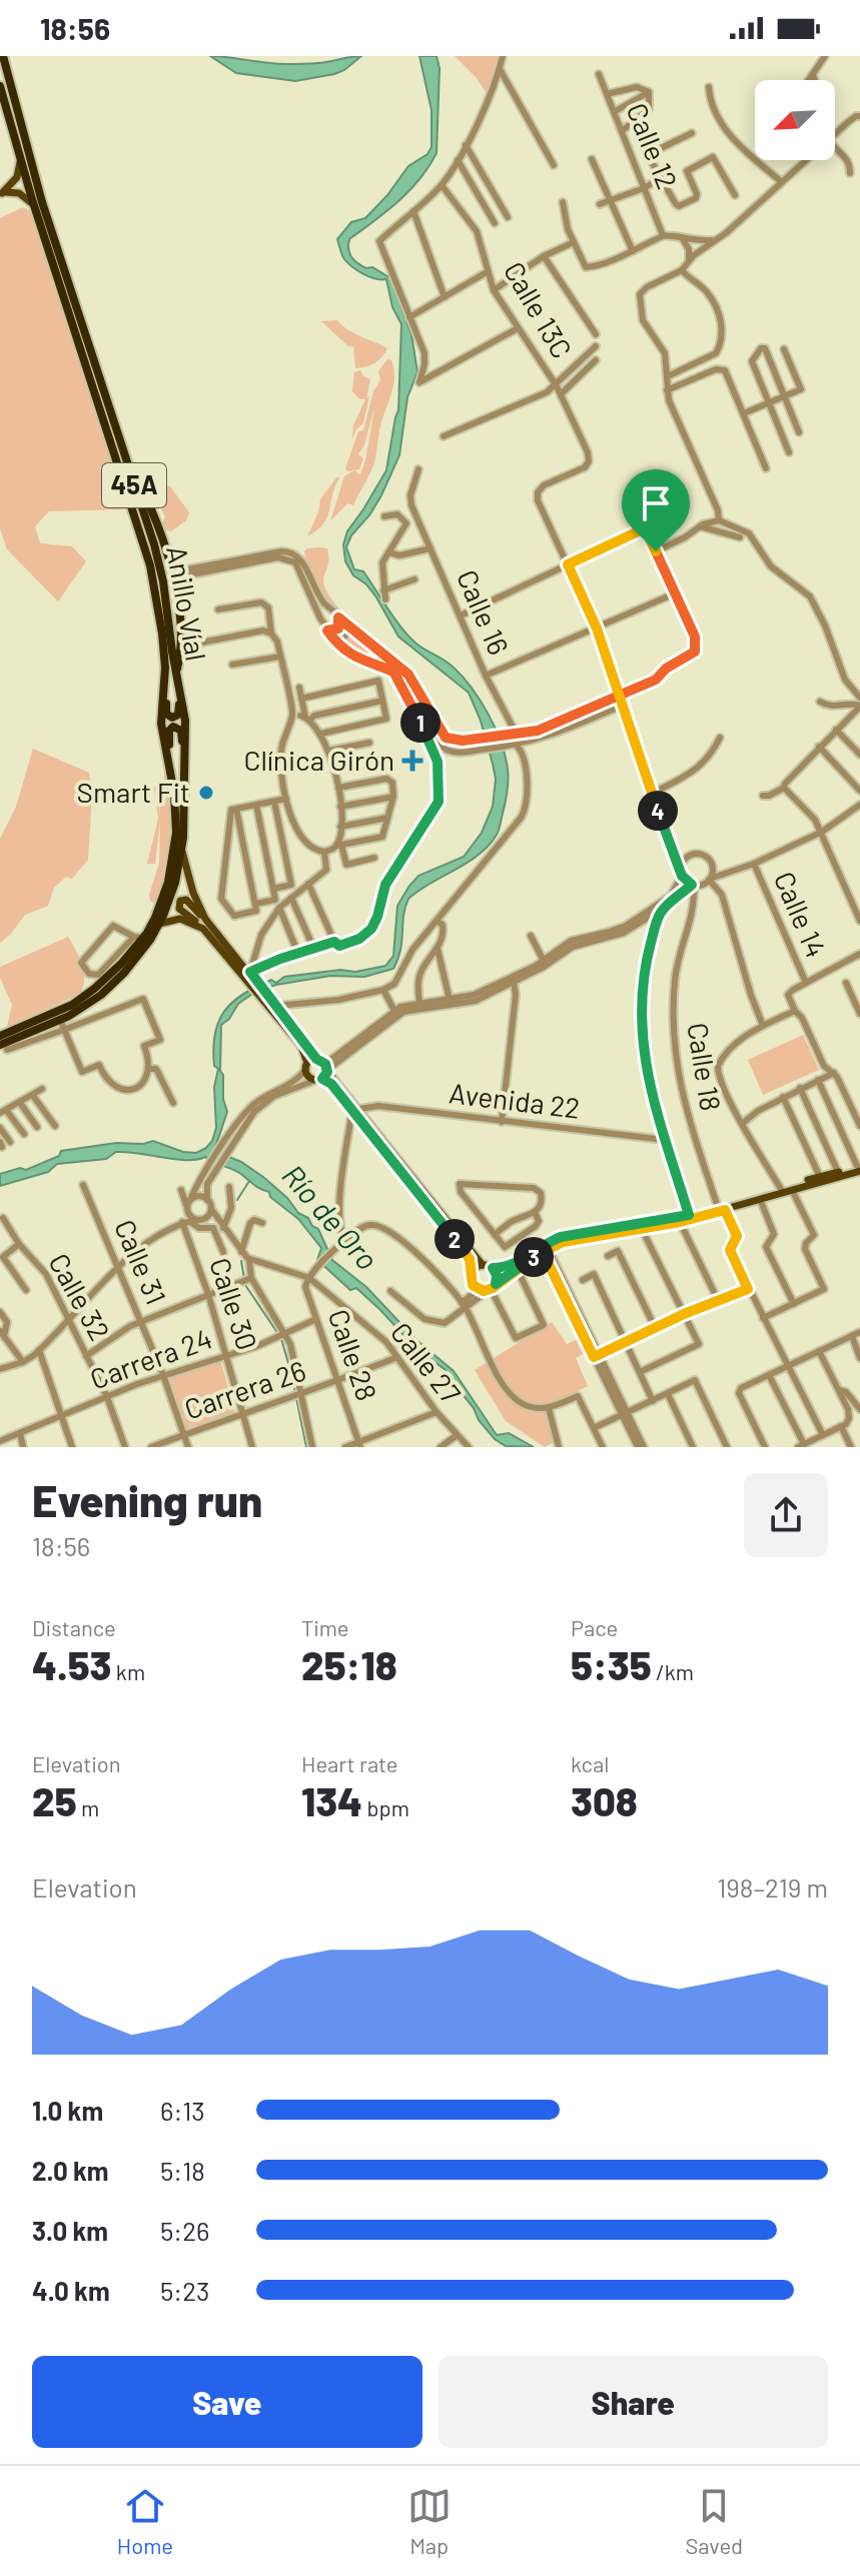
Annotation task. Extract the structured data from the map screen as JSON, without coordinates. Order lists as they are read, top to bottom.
{
  "streets": {
    "highway": ["45A", "Anillo Víal"],
    "street": [
      "Calle 12",
      "Calle 13C",
      "Calle 16",
      "Calle 14",
      "Calle 18",
      "Avenida 22",
      "Calle 31",
      "Calle 32",
      "Calle 30",
      "Calle 28",
      "Carrera 24",
      "Calle 27",
      "Carrera 26"
    ]
  },
  "crossings": [
    ["Calle 31", "Carrera 24"],
    ["Calle 31", "Carrera 26"],
    ["Calle 32", "Carrera 24"],
    ["Calle 30", "Carrera 24"],
    ["Calle 30", "Carrera 26"],
    ["Calle 28", "Carrera 24"],
    ["Calle 28", "Calle 27"],
    ["Calle 28", "Carrera 26"],
    ["Calle 27", "Carrera 26"]
  ],
  "water": ["Río de Oro"],
  "places": {
    "health": ["Clínica Girón"],
    "other": ["Smart Fit"]
  },
  "north": "bottom left",
  "page": {
    "status": "18:56",
    "pins": [
      "1",
      "4",
      "2",
      "3"
    ],
    "heading": ["Evening run", "18:56"],
    "stats": [
      ["Distance", "4.53 km"],
      ["Time", "25:18"],
      ["Pace", "5:35 /km"],
      ["Elevation", "25 m"],
      ["Heart rate", "134 bpm"],
      ["kcal", "308"]
    ],
    "chart": ["Elevation", "198–219 m"],
    "list": [
      {
        "name": "1.0 km",
        "note": "6:13"
      },
      {
        "name": "2.0 km",
        "note": "5:18"
      },
      {
        "name": "3.0 km",
        "note": "5:26"
      },
      {
        "name": "4.0 km",
        "note": "5:23"
      }
    ],
    "buttons": ["Save", "Share"],
    "tabs": ["Home", "Map", "Saved"]
  }
}
